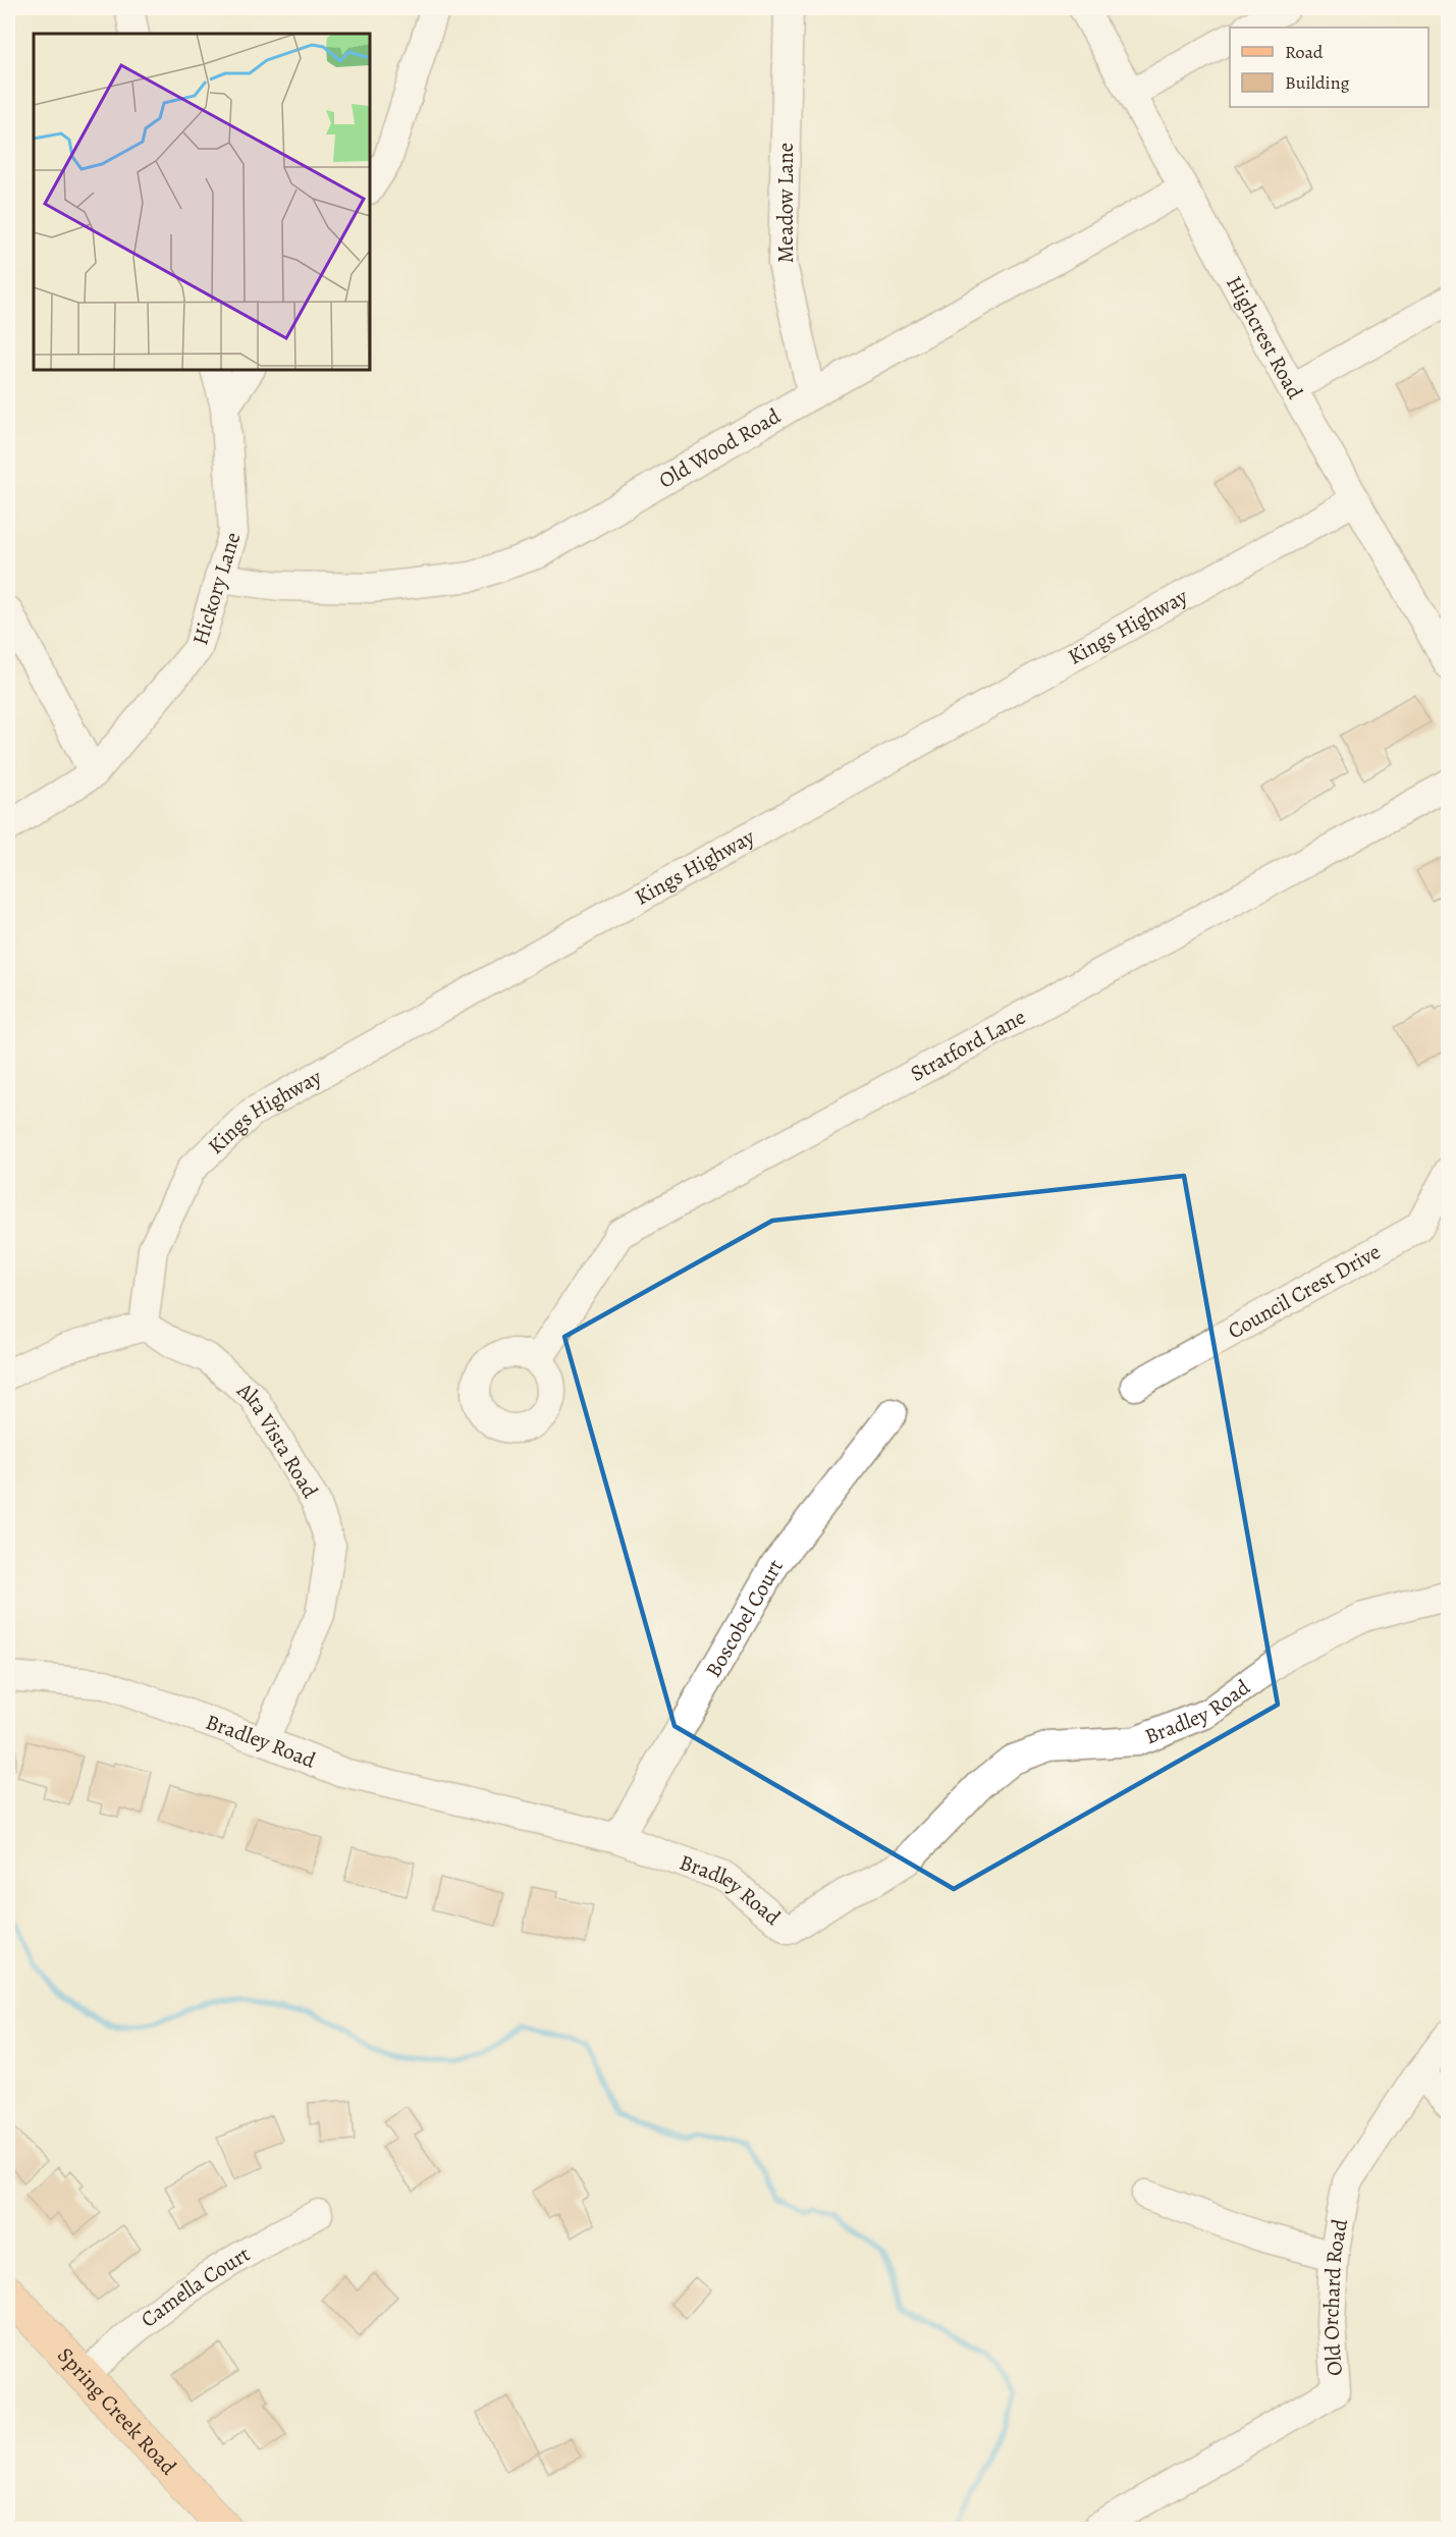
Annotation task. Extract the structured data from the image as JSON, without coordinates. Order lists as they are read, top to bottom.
{
  "streets": {
    "main road": ["Spring Creek Road"],
    "street": [
      "Meadow Lane",
      "Highcrest Road",
      "Old Wood Road",
      "Hickory Lane",
      "Kings Highway",
      "Stratford Lane",
      "Council Crest Drive",
      "Alta Vista Road",
      "Boscobel Court",
      "Bradley Road",
      "Camella Court",
      "Old Orchard Road"
    ]
  },
  "crossings": [
    ["Meadow Lane", "Old Wood Road"],
    ["Highcrest Road", "Old Wood Road"],
    ["Highcrest Road", "Kings Highway"],
    ["Old Wood Road", "Hickory Lane"],
    ["Kings Highway", "Alta Vista Road"],
    ["Alta Vista Road", "Bradley Road"],
    ["Boscobel Court", "Bradley Road"],
    ["Camella Court", "Spring Creek Road"]
  ],
  "legend": ["Road", "Building"]
}
